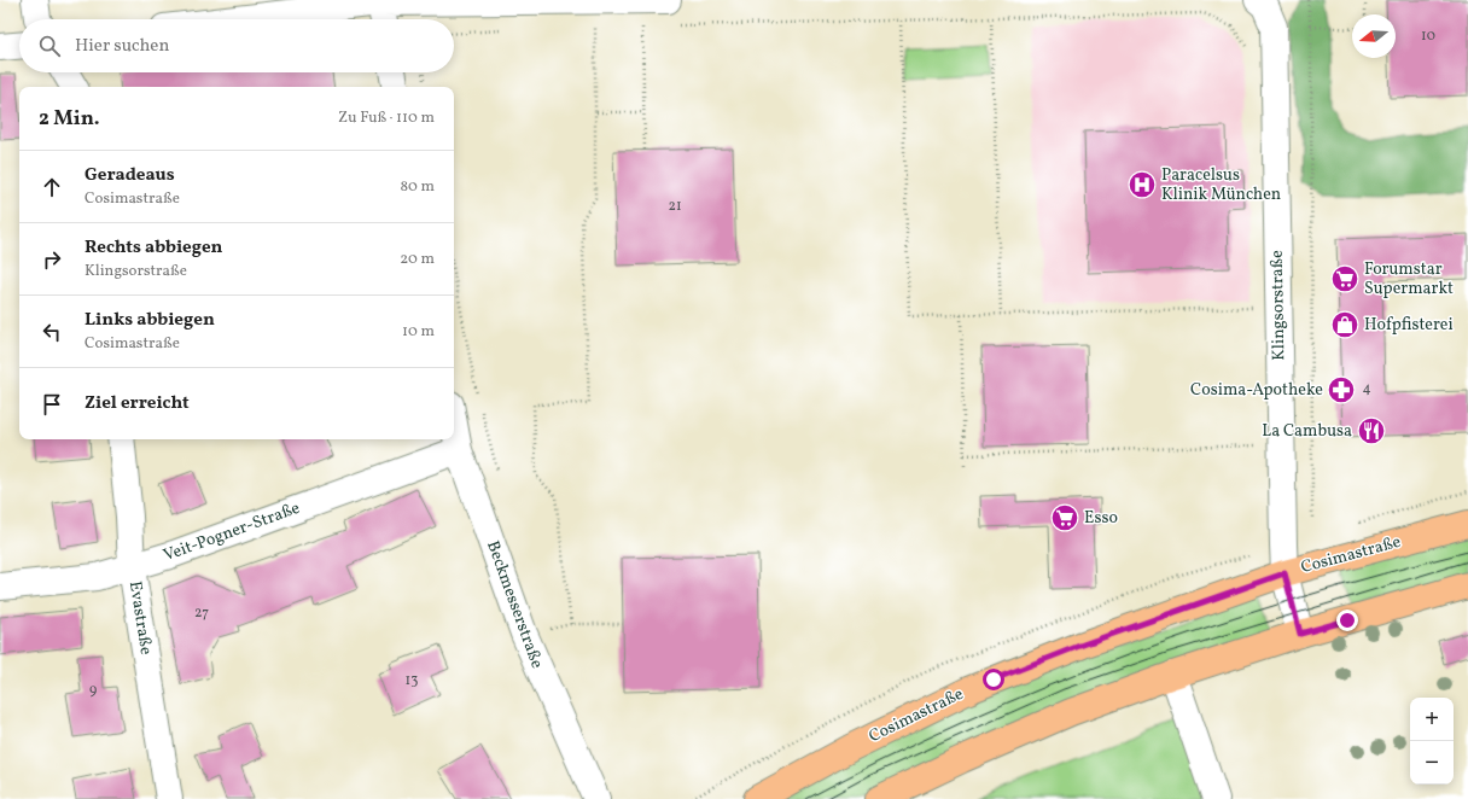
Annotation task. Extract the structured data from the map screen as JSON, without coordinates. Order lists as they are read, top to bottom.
{
  "streets": {
    "main road": ["Cosimastraße"],
    "street": [
      "Klingsorstraße",
      "Veit-Pogner-Straße",
      "Beckmesserstraße",
      "Evastraße"
    ]
  },
  "crossings": [
    ["Klingsorstraße", "Cosimastraße"],
    ["Veit-Pogner-Straße", "Beckmesserstraße"],
    ["Veit-Pogner-Straße", "Evastraße"]
  ],
  "places": {
    "hospital": ["Paracelsus Klinik München"],
    "supermarket": ["Forumstar Supermarkt", "Esso"],
    "shop": ["Hofpfisterei"],
    "pharmacy": ["Cosima-Apotheke"],
    "restaurant": ["La Cambusa"]
  },
  "house_numbers": [
    "10",
    "21",
    "4",
    "27",
    "13",
    "9"
  ],
  "north": "left",
  "page": {
    "search": "Hier suchen",
    "heading": ["2 Min.", "Zu Fuß · 110 m"],
    "list": [
      ["Geradeaus", "Cosimastraße", "80 m"],
      ["Rechts abbiegen", "Klingsorstraße", "20 m"],
      ["Links abbiegen", "Cosimastraße", "10 m"],
      "Ziel erreicht"
    ],
    "map_buttons": ["+", "−"]
  }
}
